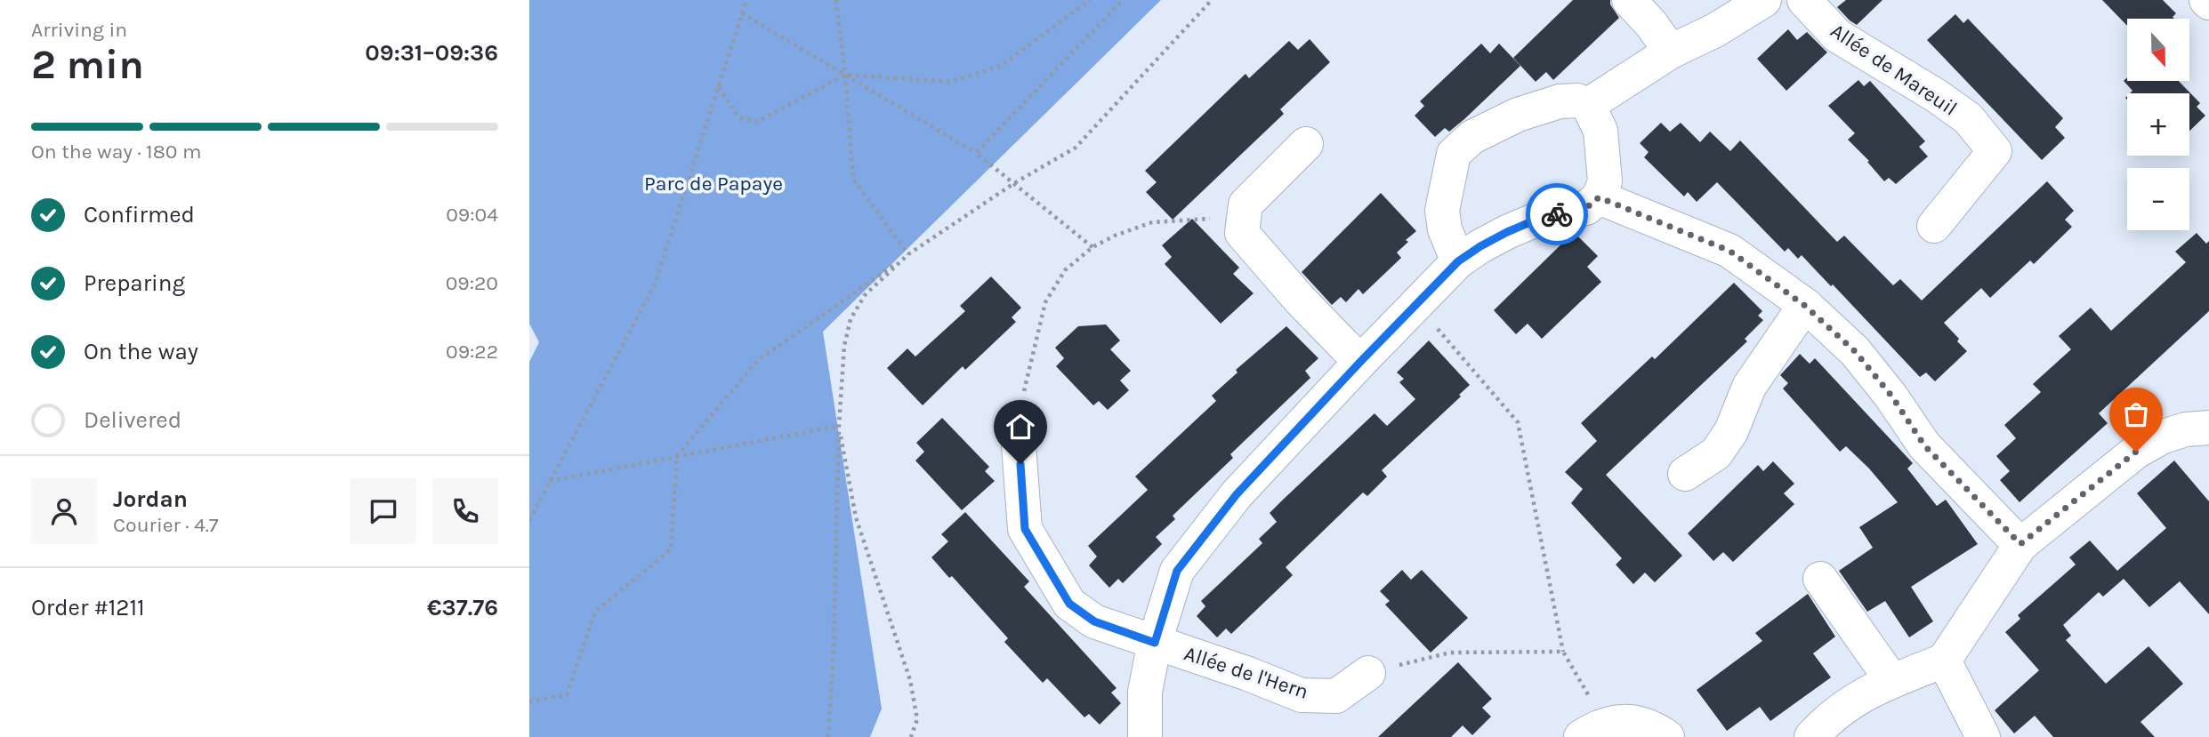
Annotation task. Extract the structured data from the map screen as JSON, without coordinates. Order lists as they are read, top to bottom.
{
  "streets": {
    "street": ["Allée de Mareuil", "Allée de l'Hern"]
  },
  "parks": ["Parc de Papaye"],
  "north": "bottom",
  "page": {
    "heading": ["2 min", "Arriving in", "09:31–09:36"],
    "panel": [
      "Jordan",
      "Courier · 4.7",
      "Order #1211",
      "€37.76"
    ],
    "map_buttons": ["+", "−"],
    "bar": "On the way · 180 m",
    "list": [
      ["Confirmed", "09:04"],
      ["Preparing", "09:20"],
      ["On the way", "09:22"],
      "Delivered"
    ]
  }
}
